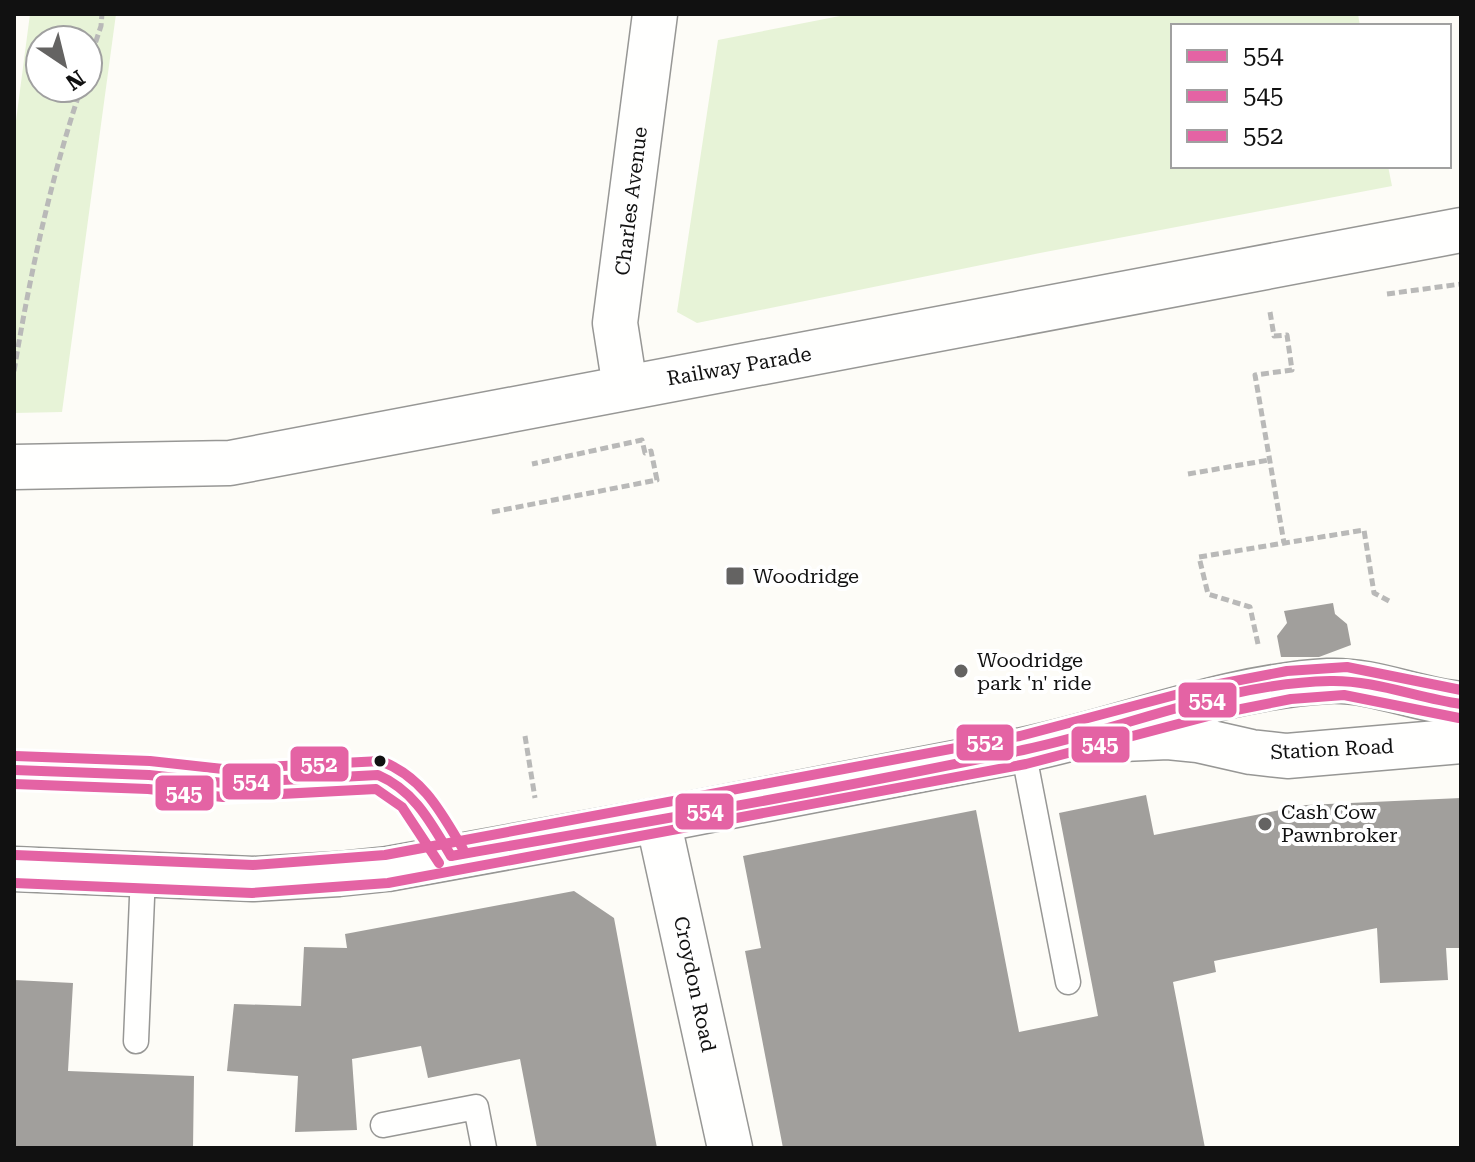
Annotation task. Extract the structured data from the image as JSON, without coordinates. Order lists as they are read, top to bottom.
{
  "streets": {
    "street": [
      "Charles Avenue",
      "Railway Parade",
      "Station Road",
      "Croydon Road"
    ]
  },
  "crossings": [
    ["Charles Avenue", "Railway Parade"],
    ["Station Road", "Croydon Road"]
  ],
  "places": {
    "transit": ["Woodridge"],
    "other": ["Woodridge park 'n' ride", "Cash Cow Pawnbroker"]
  },
  "lines": ["transit line 552", "transit line 554", "transit line 545"],
  "legend": ["554", "545", "552"],
  "north": "bottom right"
}
